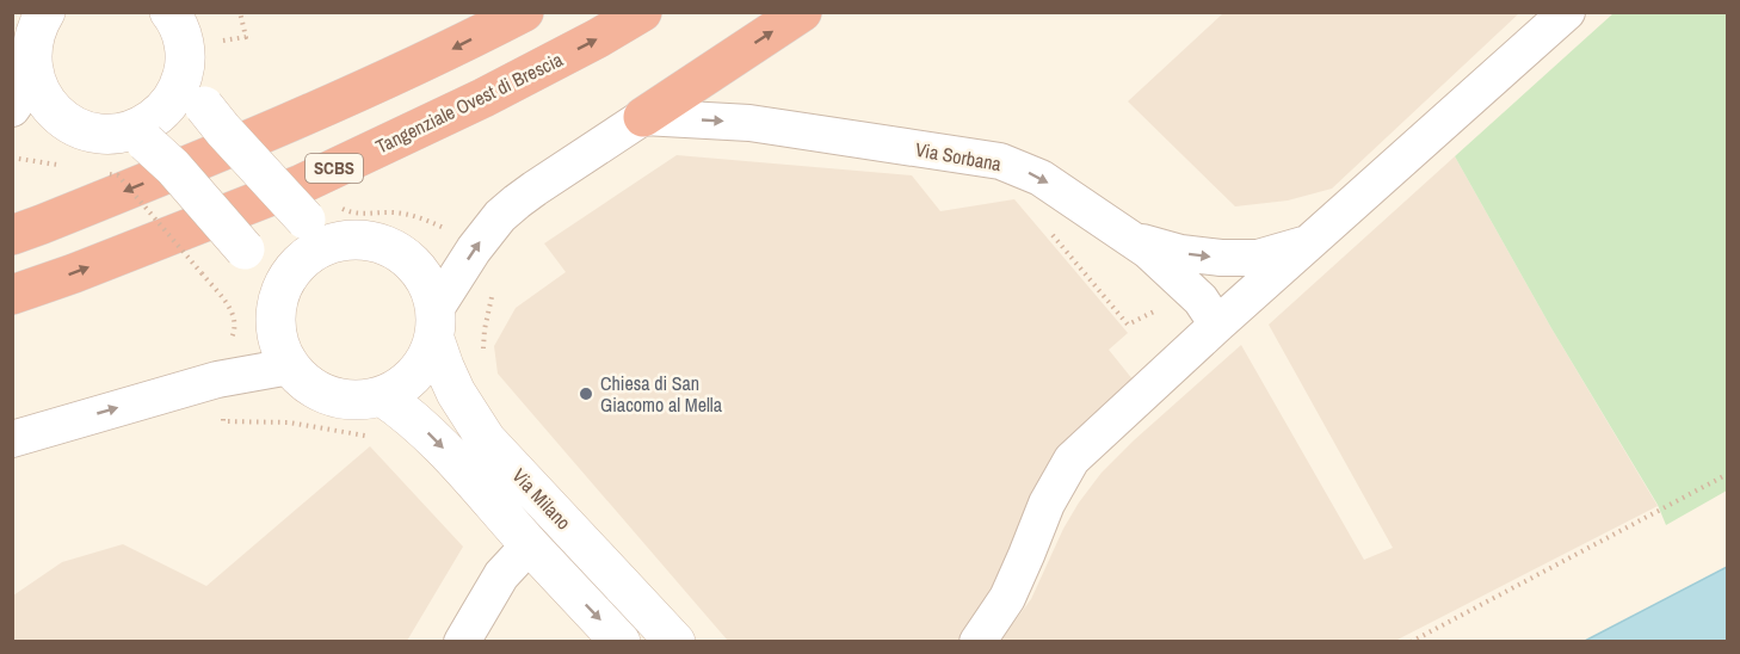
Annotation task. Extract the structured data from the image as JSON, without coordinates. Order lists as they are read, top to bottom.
{
  "streets": {
    "highway": ["Tangenziale Ovest di Brescia", "SCBS"],
    "main road": ["Via Milano"],
    "street": ["Via Sorbana"]
  },
  "one_way": ["Via Sorbana"],
  "places": ["Chiesa di San Giacomo al Mella"]
}
